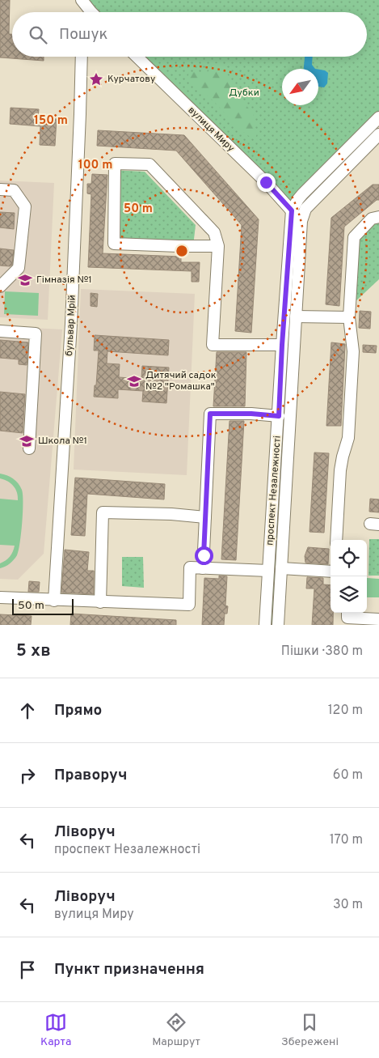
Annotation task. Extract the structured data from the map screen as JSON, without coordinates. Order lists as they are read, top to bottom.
{
  "streets": {
    "street": ["вулиця Миру", "бульвар Мрій", "проспект Незалежності"]
  },
  "crossings": [
    ["вулиця Миру", "проспект Незалежності"]
  ],
  "parks": ["Дубки"],
  "places": {
    "place": ["Курчатову"],
    "school or university": ["Гімназія №1", "Дитячий садок №2 \"Ромашка\"", "Школа №1"]
  },
  "scale_bar": "50 m",
  "north": "bottom left",
  "page": {
    "search": "Пошук",
    "scale": "50 m",
    "heading": ["5 хв", "Пішки · 380 m"],
    "list": [
      ["Прямо", "120 m"],
      ["Праворуч", "60 m"],
      ["Ліворуч", "проспект Незалежності", "170 m"],
      ["Ліворуч", "вулиця Миру", "30 m"],
      "Пункт призначення"
    ],
    "nav": ["Карта", "Маршрут", "Збережені"]
  },
  "rings": ["150 m", "100 m", "50 m"]
}
